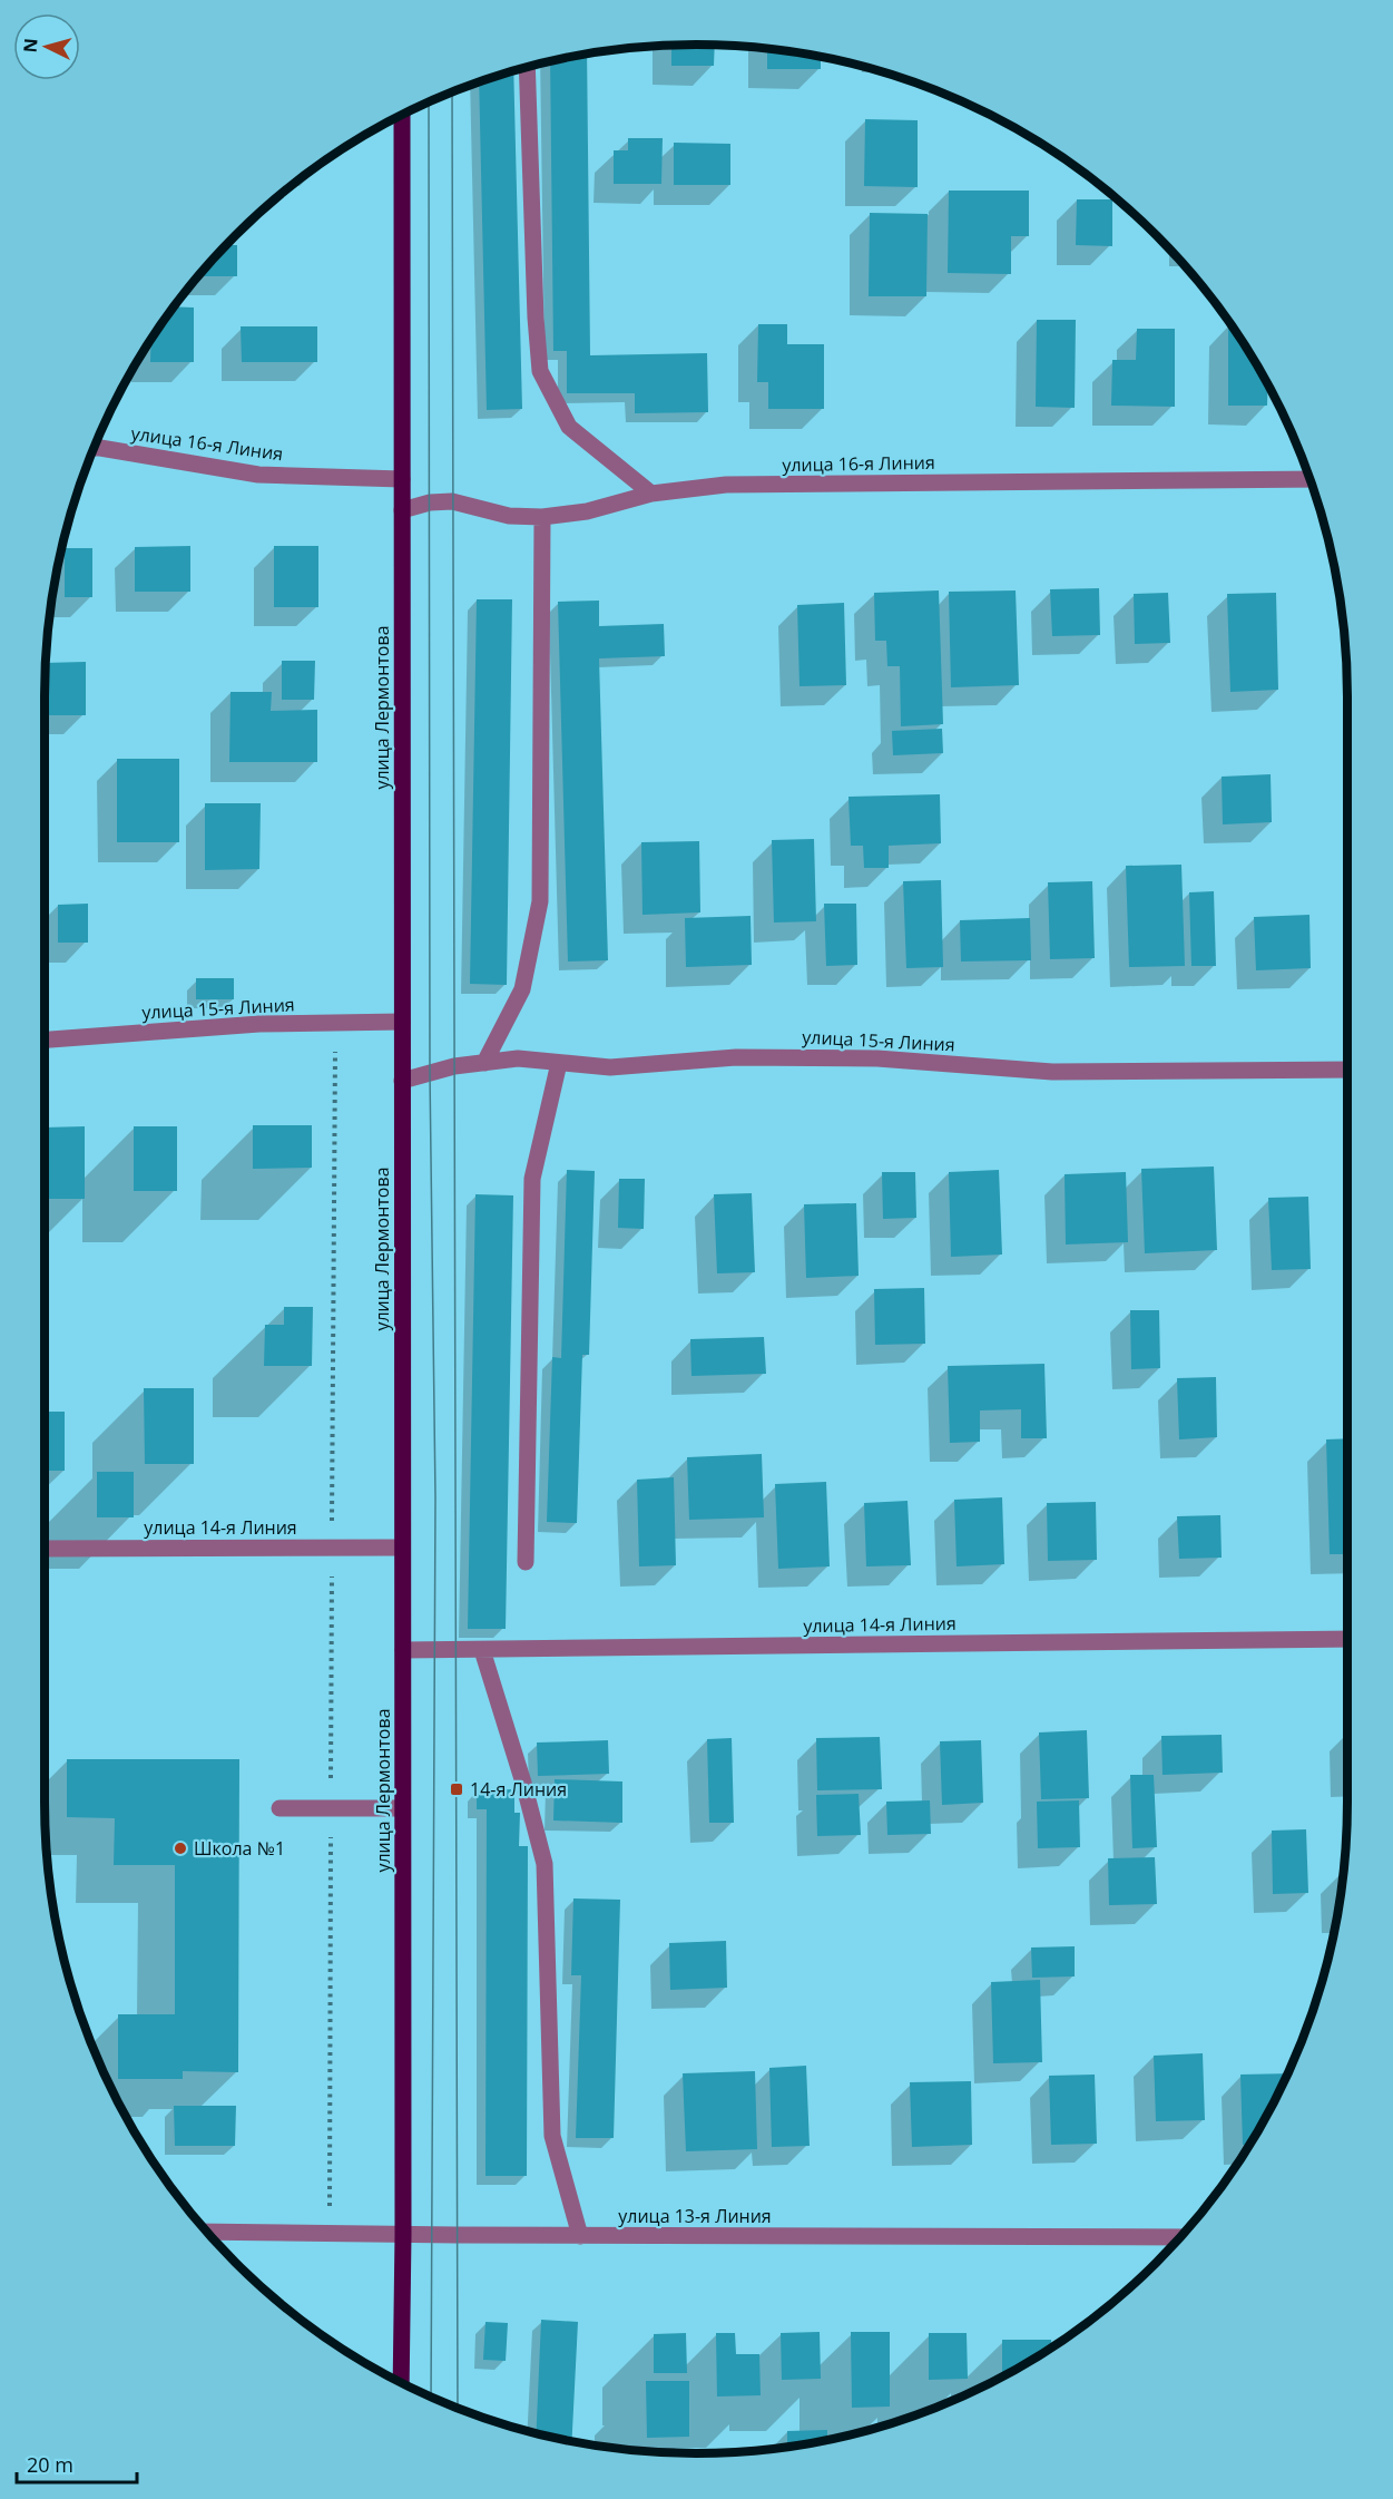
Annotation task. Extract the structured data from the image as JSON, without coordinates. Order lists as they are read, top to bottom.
{
  "streets": {
    "main road": ["улица Лермонтова"],
    "street": [
      "улица 16-я Линия",
      "улица 15-я Линия",
      "улица 14-я Линия",
      "улица 13-я Линия"
    ]
  },
  "crossings": [
    ["улица 16-я Линия", "улица Лермонтова"],
    ["улица Лермонтова", "улица 15-я Линия"],
    ["улица Лермонтова", "улица 14-я Линия"],
    ["улица Лермонтова", "улица 13-я Линия"]
  ],
  "places": {
    "transit": ["14-я Линия"],
    "other": ["Школа №1"]
  },
  "scale_bar": "20 m",
  "north": "left"
}
